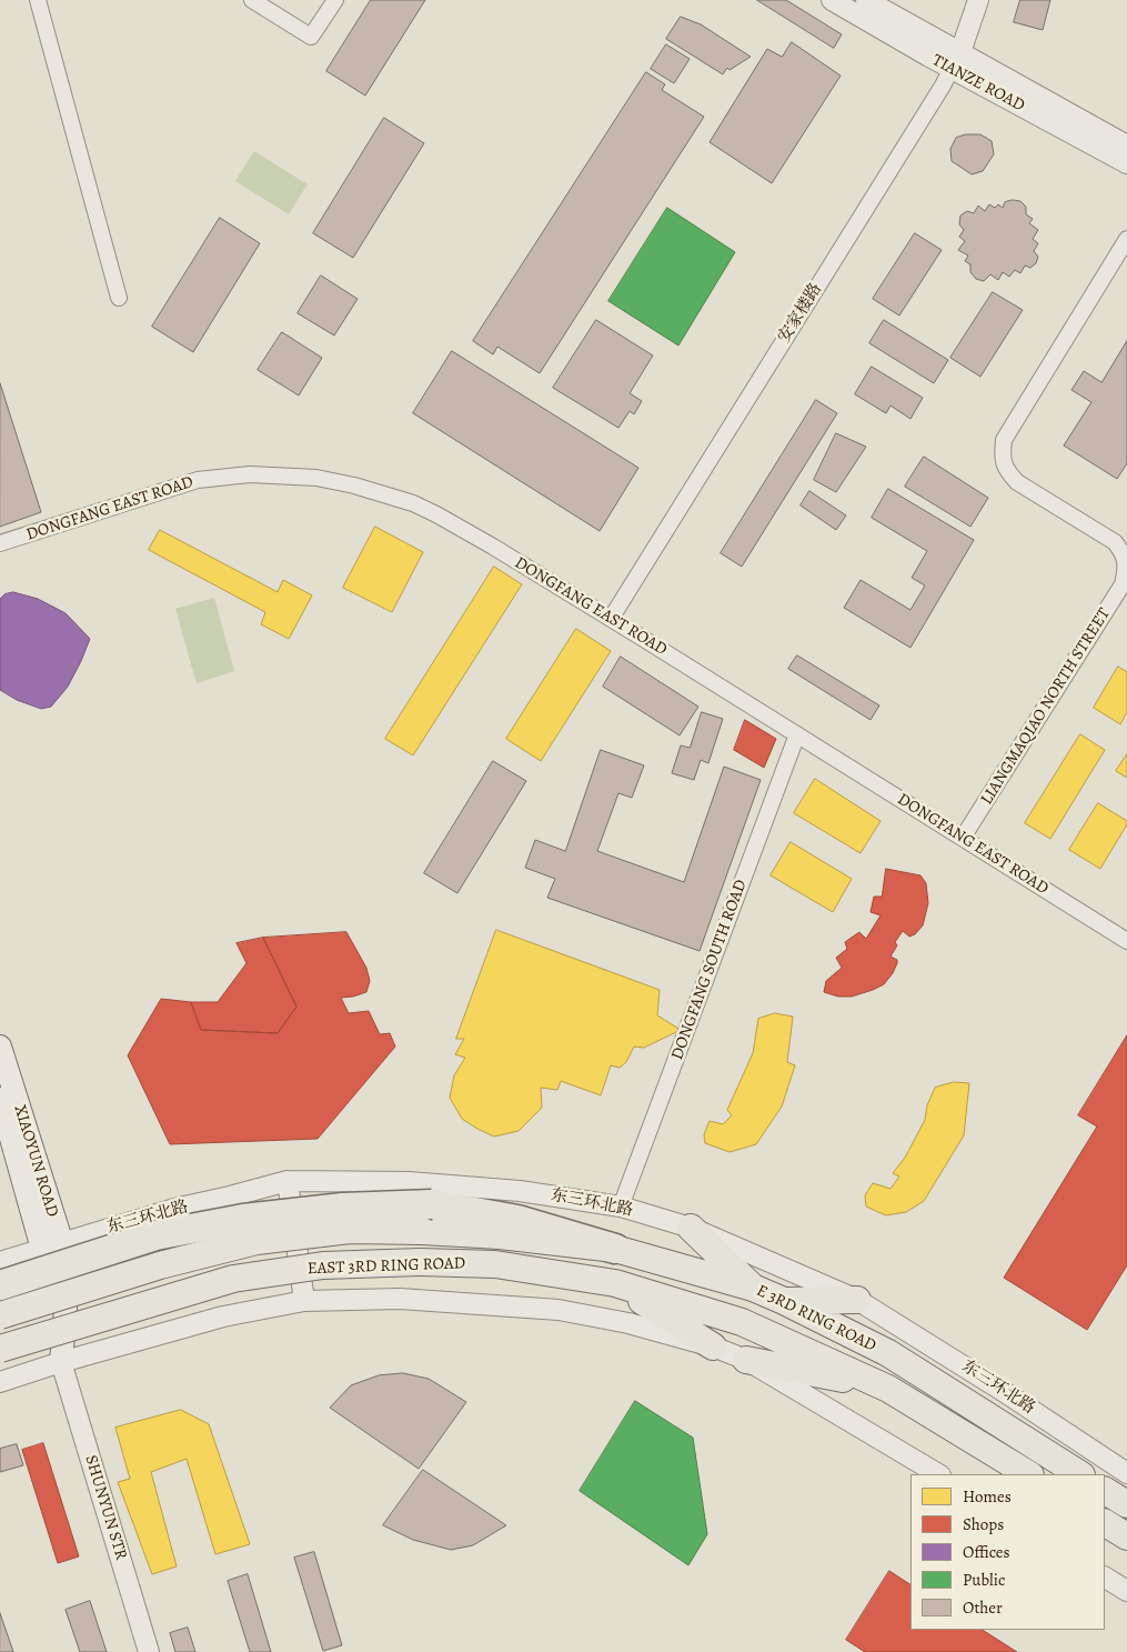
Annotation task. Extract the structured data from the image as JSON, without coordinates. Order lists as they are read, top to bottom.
{
  "streets": {
    "highway": ["EAST 3RD RING ROAD", "E 3RD RING ROAD"],
    "main road": ["XIAOYUN ROAD"],
    "street": [
      "TIANZE ROAD",
      "安家楼路",
      "DONGFANG EAST ROAD",
      "LIANGMAQIAO NORTH STREET",
      "DONGFANG SOUTH ROAD",
      "东三环北路",
      "SHUNYUN STR"
    ]
  },
  "crossings": [
    ["TIANZE ROAD", "安家楼路"],
    ["安家楼路", "DONGFANG EAST ROAD"],
    ["DONGFANG EAST ROAD", "LIANGMAQIAO NORTH STREET"],
    ["DONGFANG EAST ROAD", "DONGFANG SOUTH ROAD"],
    ["DONGFANG SOUTH ROAD", "东三环北路"],
    ["XIAOYUN ROAD", "东三环北路"],
    ["EAST 3RD RING ROAD", "E 3RD RING ROAD"]
  ],
  "legend": [
    "Homes",
    "Shops",
    "Offices",
    "Public",
    "Other"
  ]
}
